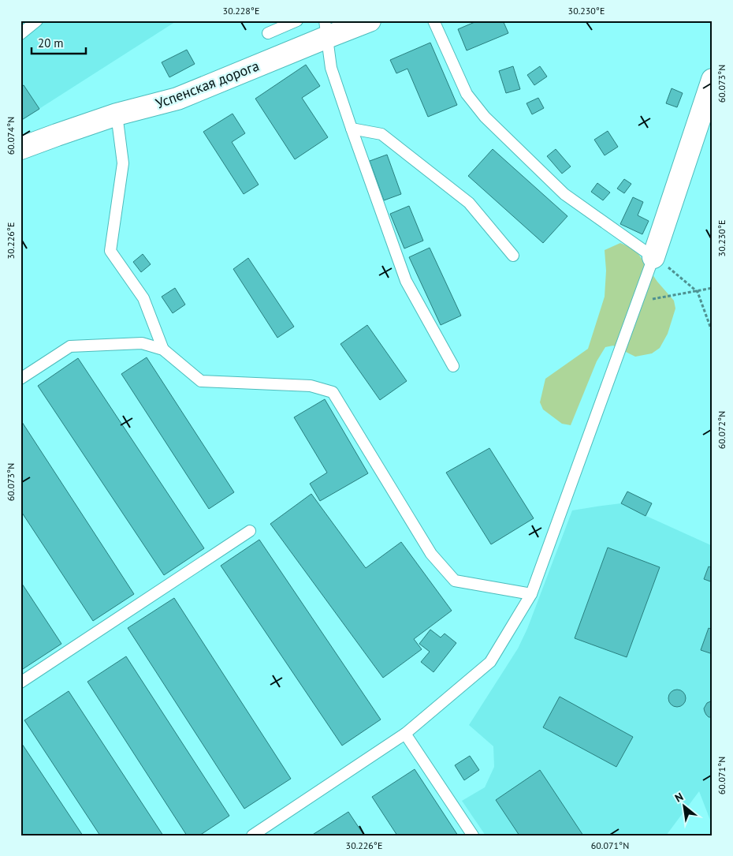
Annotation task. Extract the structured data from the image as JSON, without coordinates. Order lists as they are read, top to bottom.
{
  "streets": {
    "street": ["Успенская дорога"]
  },
  "scale_bar": "20 m",
  "north": "top left",
  "coordinates": [
    "30.228°E",
    "30.230°E",
    "60.073°N",
    "60.074°N",
    "30.226°E",
    "60.072°N",
    "60.071°N"
  ]
}
